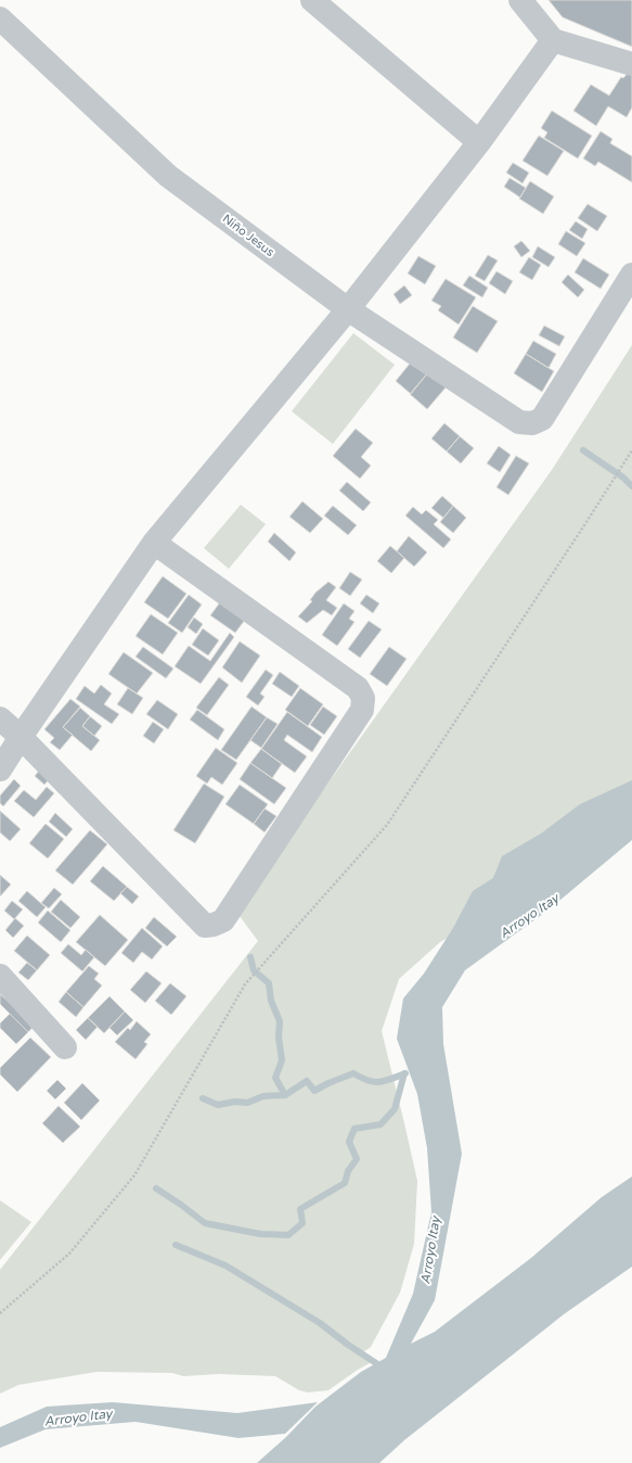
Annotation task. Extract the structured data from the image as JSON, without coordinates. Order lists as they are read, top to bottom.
{
  "streets": {
    "street": ["Niño Jesus"]
  },
  "water": ["Arroyo Itay"]
}
